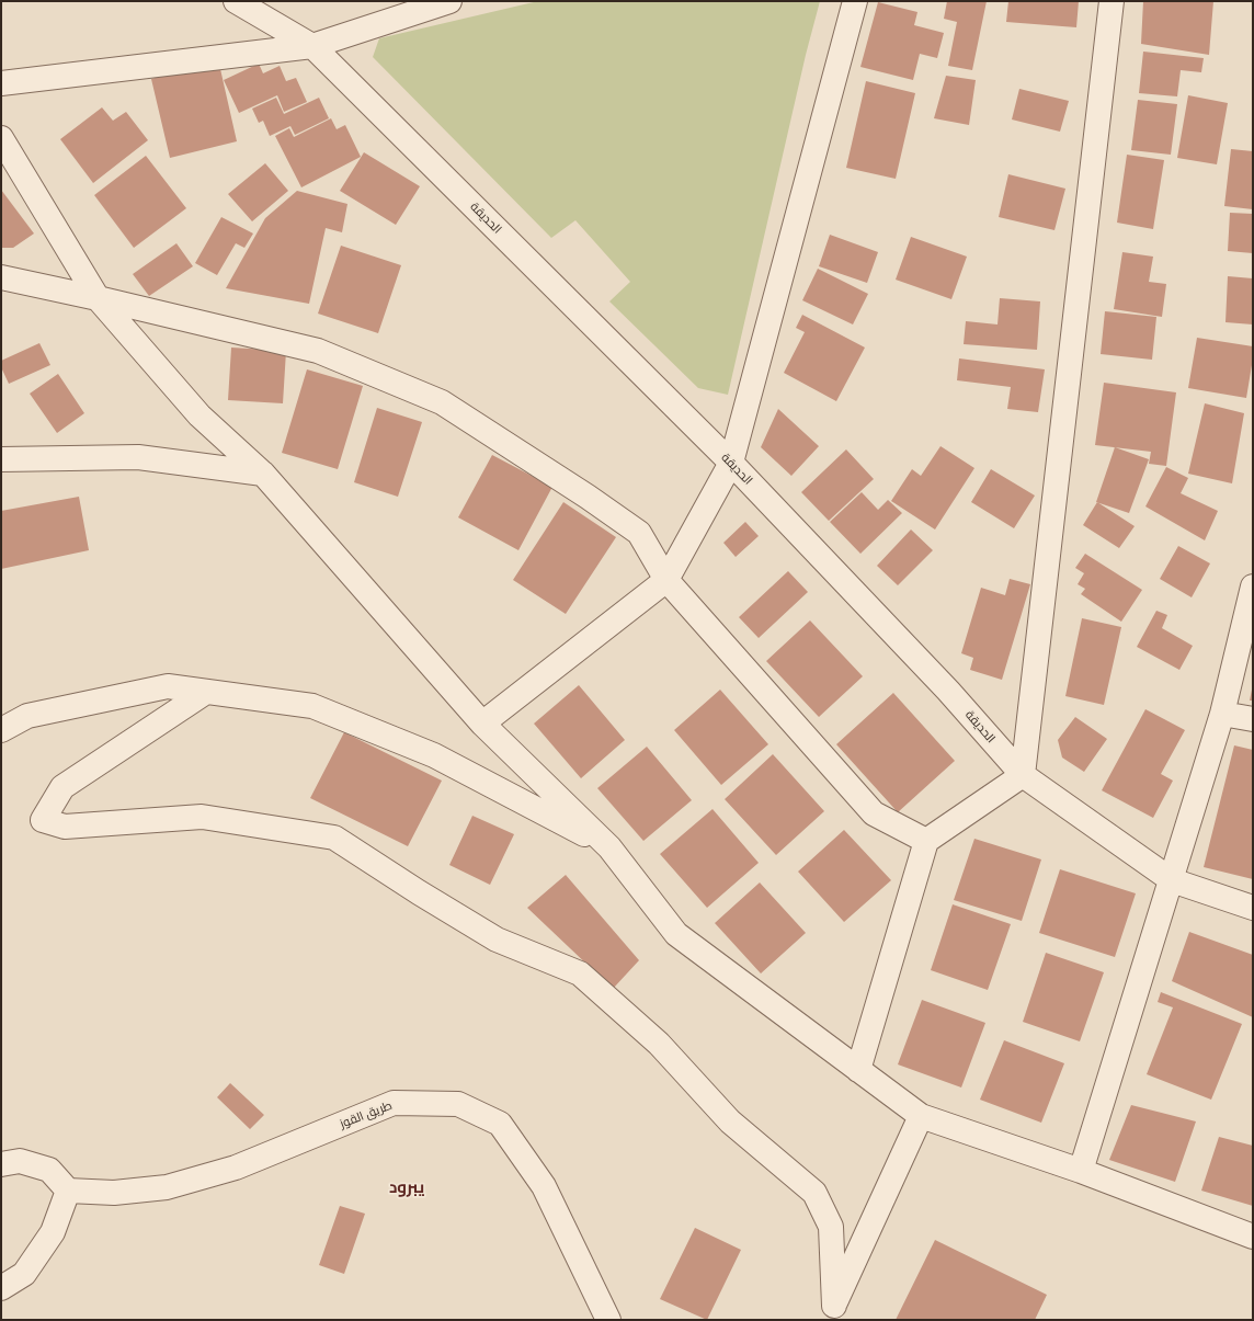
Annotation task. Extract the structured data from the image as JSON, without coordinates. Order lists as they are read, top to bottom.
{
  "streets": {
    "street": ["الحديقة", "طريق القوز"]
  },
  "districts": ["يبرود"]
}
